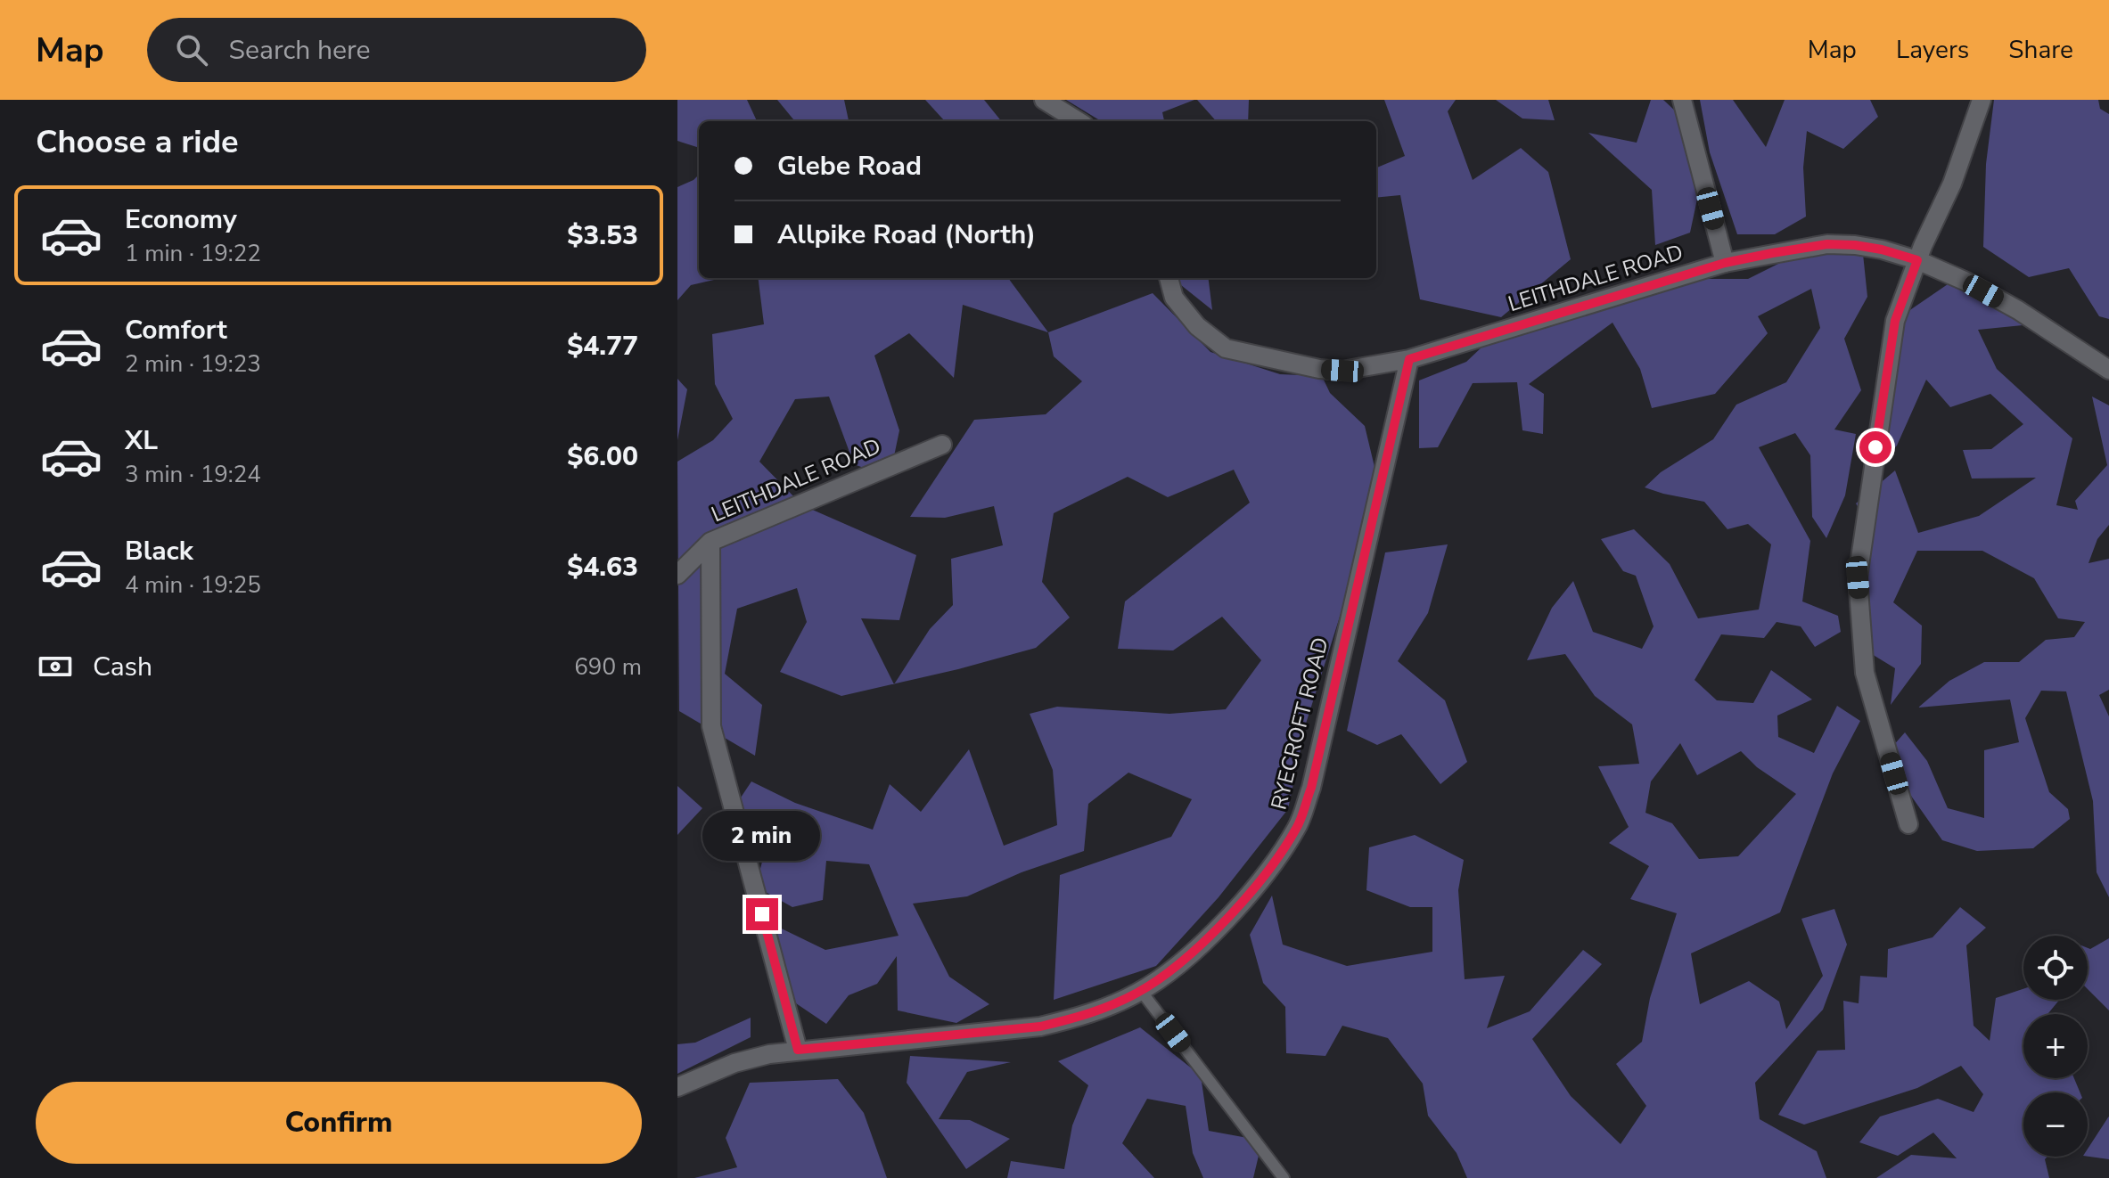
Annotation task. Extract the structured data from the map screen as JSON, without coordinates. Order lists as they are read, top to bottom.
{
  "streets": {
    "street": ["LEITHDALE ROAD", "RYECROFT ROAD"]
  },
  "crossings": [
    ["LEITHDALE ROAD", "RYECROFT ROAD"]
  ],
  "page": {
    "header": "Map",
    "search": "Search here",
    "nav": ["Map", "Layers", "Share"],
    "heading": "Choose a ride",
    "banner": ["Glebe Road", "Allpike Road (North)"],
    "list": [
      {
        "name": "Economy",
        "note": "1 min · 19:22",
        "value": "$3.53"
      },
      {
        "name": "Comfort",
        "note": "2 min · 19:23",
        "value": "$4.77"
      },
      {
        "name": "XL",
        "note": "3 min · 19:24",
        "value": "$6.00"
      },
      {
        "name": "Black",
        "note": "4 min · 19:25",
        "value": "$4.63"
      }
    ],
    "pay": ["Cash", "690 m"],
    "bubble": "2 min",
    "map_buttons": ["+", "−"],
    "buttons": "Confirm"
  }
}
